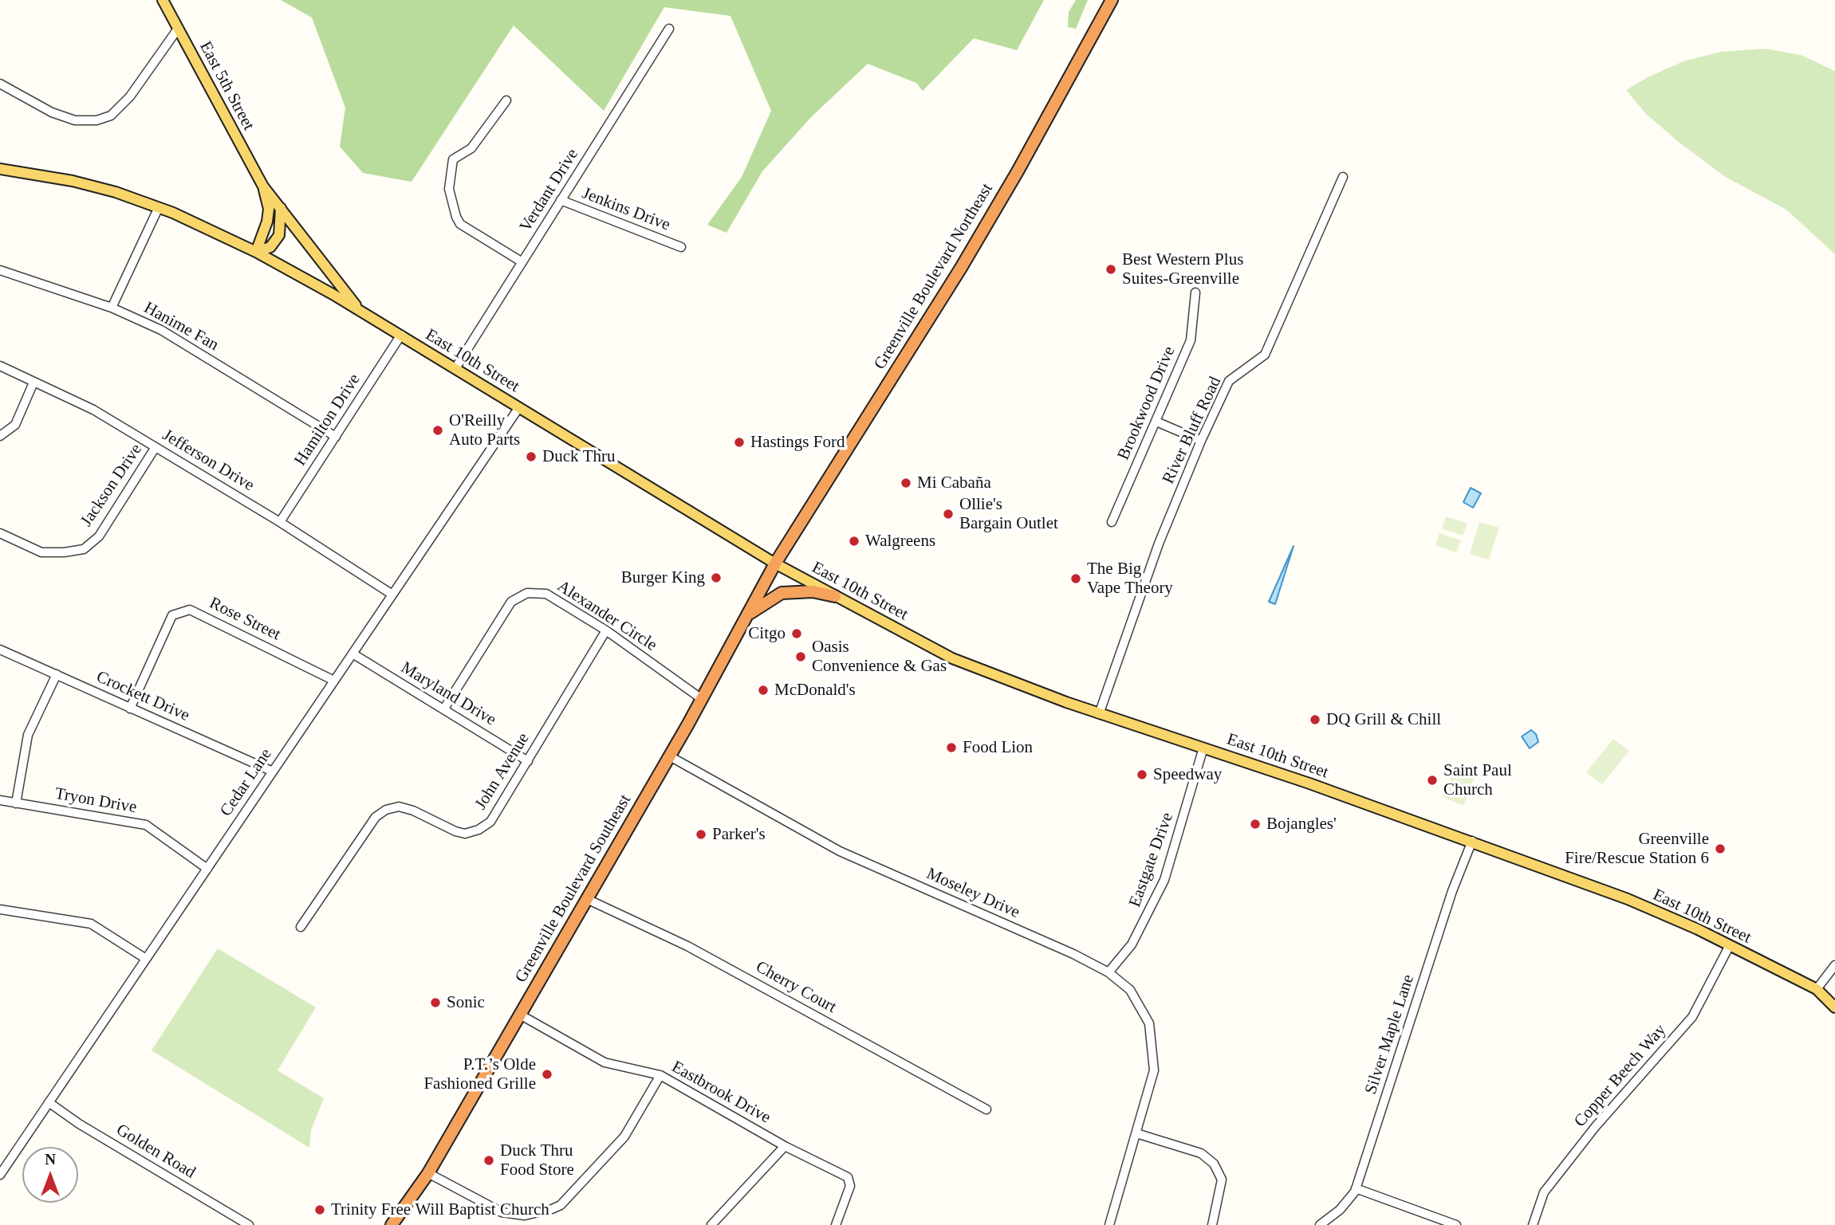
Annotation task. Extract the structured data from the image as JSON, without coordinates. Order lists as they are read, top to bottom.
{
  "streets": {
    "highway": ["Greenville Boulevard Northeast", "Greenville Boulevard Southeast"],
    "main road": ["East 5th Street", "East 10th Street"],
    "street": [
      "Verdant Drive",
      "Jenkins Drive",
      "Hanime Fan",
      "Brookwood Drive",
      "Hamilton Drive",
      "River Bluff Road",
      "Jefferson Drive",
      "Jackson Drive",
      "Alexander Circle",
      "Rose Street",
      "Maryland Drive",
      "Crockett Drive",
      "John Avenue",
      "Cedar Lane",
      "Tryon Drive",
      "Eastgate Drive",
      "Moseley Drive",
      "Cherry Court",
      "Silver Maple Lane",
      "Copper Beech Way",
      "Eastbrook Drive",
      "Golden Road"
    ]
  },
  "crossings": [
    ["East 5th Street", "East 10th Street"],
    ["Verdant Drive", "Jenkins Drive"],
    ["Verdant Drive", "East 10th Street"],
    ["Greenville Boulevard Northeast", "East 10th Street"],
    ["Greenville Boulevard Northeast", "Greenville Boulevard Southeast"],
    ["Hanime Fan", "Hamilton Drive"],
    ["East 10th Street", "Hamilton Drive"],
    ["East 10th Street", "River Bluff Road"],
    ["East 10th Street", "Cedar Lane"],
    ["East 10th Street", "Eastgate Drive"],
    ["East 10th Street", "Greenville Boulevard Southeast"],
    ["East 10th Street", "Silver Maple Lane"],
    ["East 10th Street", "Copper Beech Way"],
    ["Hamilton Drive", "Jefferson Drive"],
    ["Jefferson Drive", "Jackson Drive"],
    ["Jefferson Drive", "Cedar Lane"],
    ["Alexander Circle", "Maryland Drive"],
    ["Alexander Circle", "John Avenue"],
    ["Alexander Circle", "Greenville Boulevard Southeast"],
    ["Rose Street", "Crockett Drive"],
    ["Rose Street", "Cedar Lane"],
    ["Maryland Drive", "John Avenue"],
    ["Maryland Drive", "Cedar Lane"],
    ["Crockett Drive", "Cedar Lane"],
    ["Cedar Lane", "Tryon Drive"],
    ["Cedar Lane", "Golden Road"],
    ["Eastgate Drive", "Moseley Drive"],
    ["Greenville Boulevard Southeast", "Moseley Drive"],
    ["Greenville Boulevard Southeast", "Cherry Court"],
    ["Greenville Boulevard Southeast", "Eastbrook Drive"]
  ],
  "places": [
    "Best Western Plus Suites-Greenville",
    "O'Reilly Auto Parts",
    "Hastings Ford",
    "Duck Thru",
    "Mi Cabaña",
    "Ollie's Bargain Outlet",
    "Walgreens",
    "Burger King",
    "The Big Vape Theory",
    "Citgo",
    "Oasis Convenience & Gas",
    "McDonald's",
    "DQ Grill & Chill",
    "Food Lion",
    "Speedway",
    "Saint Paul Church",
    "Bojangles'",
    "Parker's",
    "Greenville Fire/Rescue Station 6",
    "Sonic",
    "P.T.’s Olde Fashioned Grille",
    "Duck Thru Food Store",
    "Trinity Free Will Baptist Church"
  ],
  "north": "top"
}
